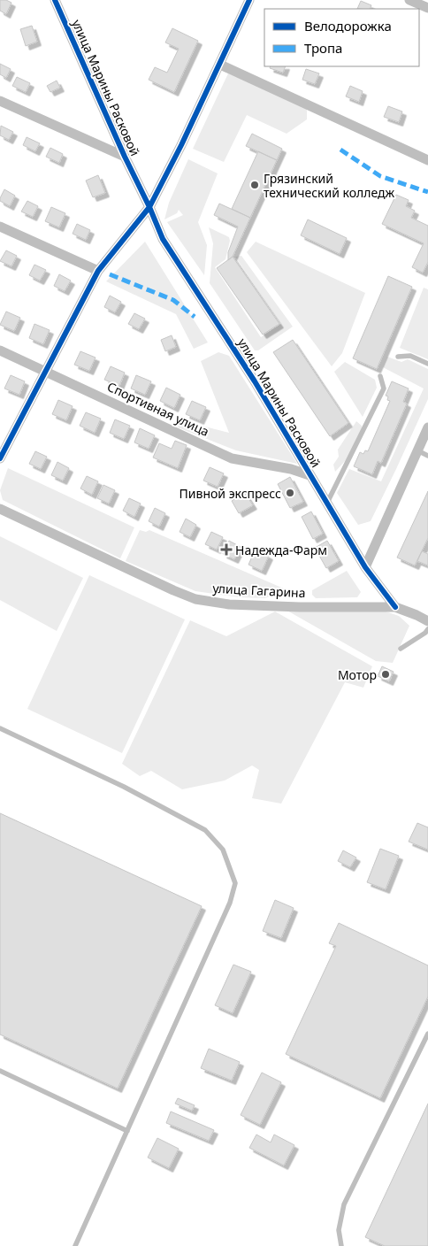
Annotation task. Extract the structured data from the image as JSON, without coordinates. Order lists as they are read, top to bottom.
{
  "streets": {
    "street": ["улица Марины Расковой", "Спортивная улица", "улица Гагарина"]
  },
  "crossings": [
    ["улица Марины Расковой", "Спортивная улица"],
    ["улица Марины Расковой", "улица Гагарина"]
  ],
  "places": {
    "other": ["Грязинский технический колледж", "Пивной экспресс", "Мотор"],
    "health": ["Надежда-Фарм"]
  },
  "legend": ["Велодорожка", "Тропа"]
}
